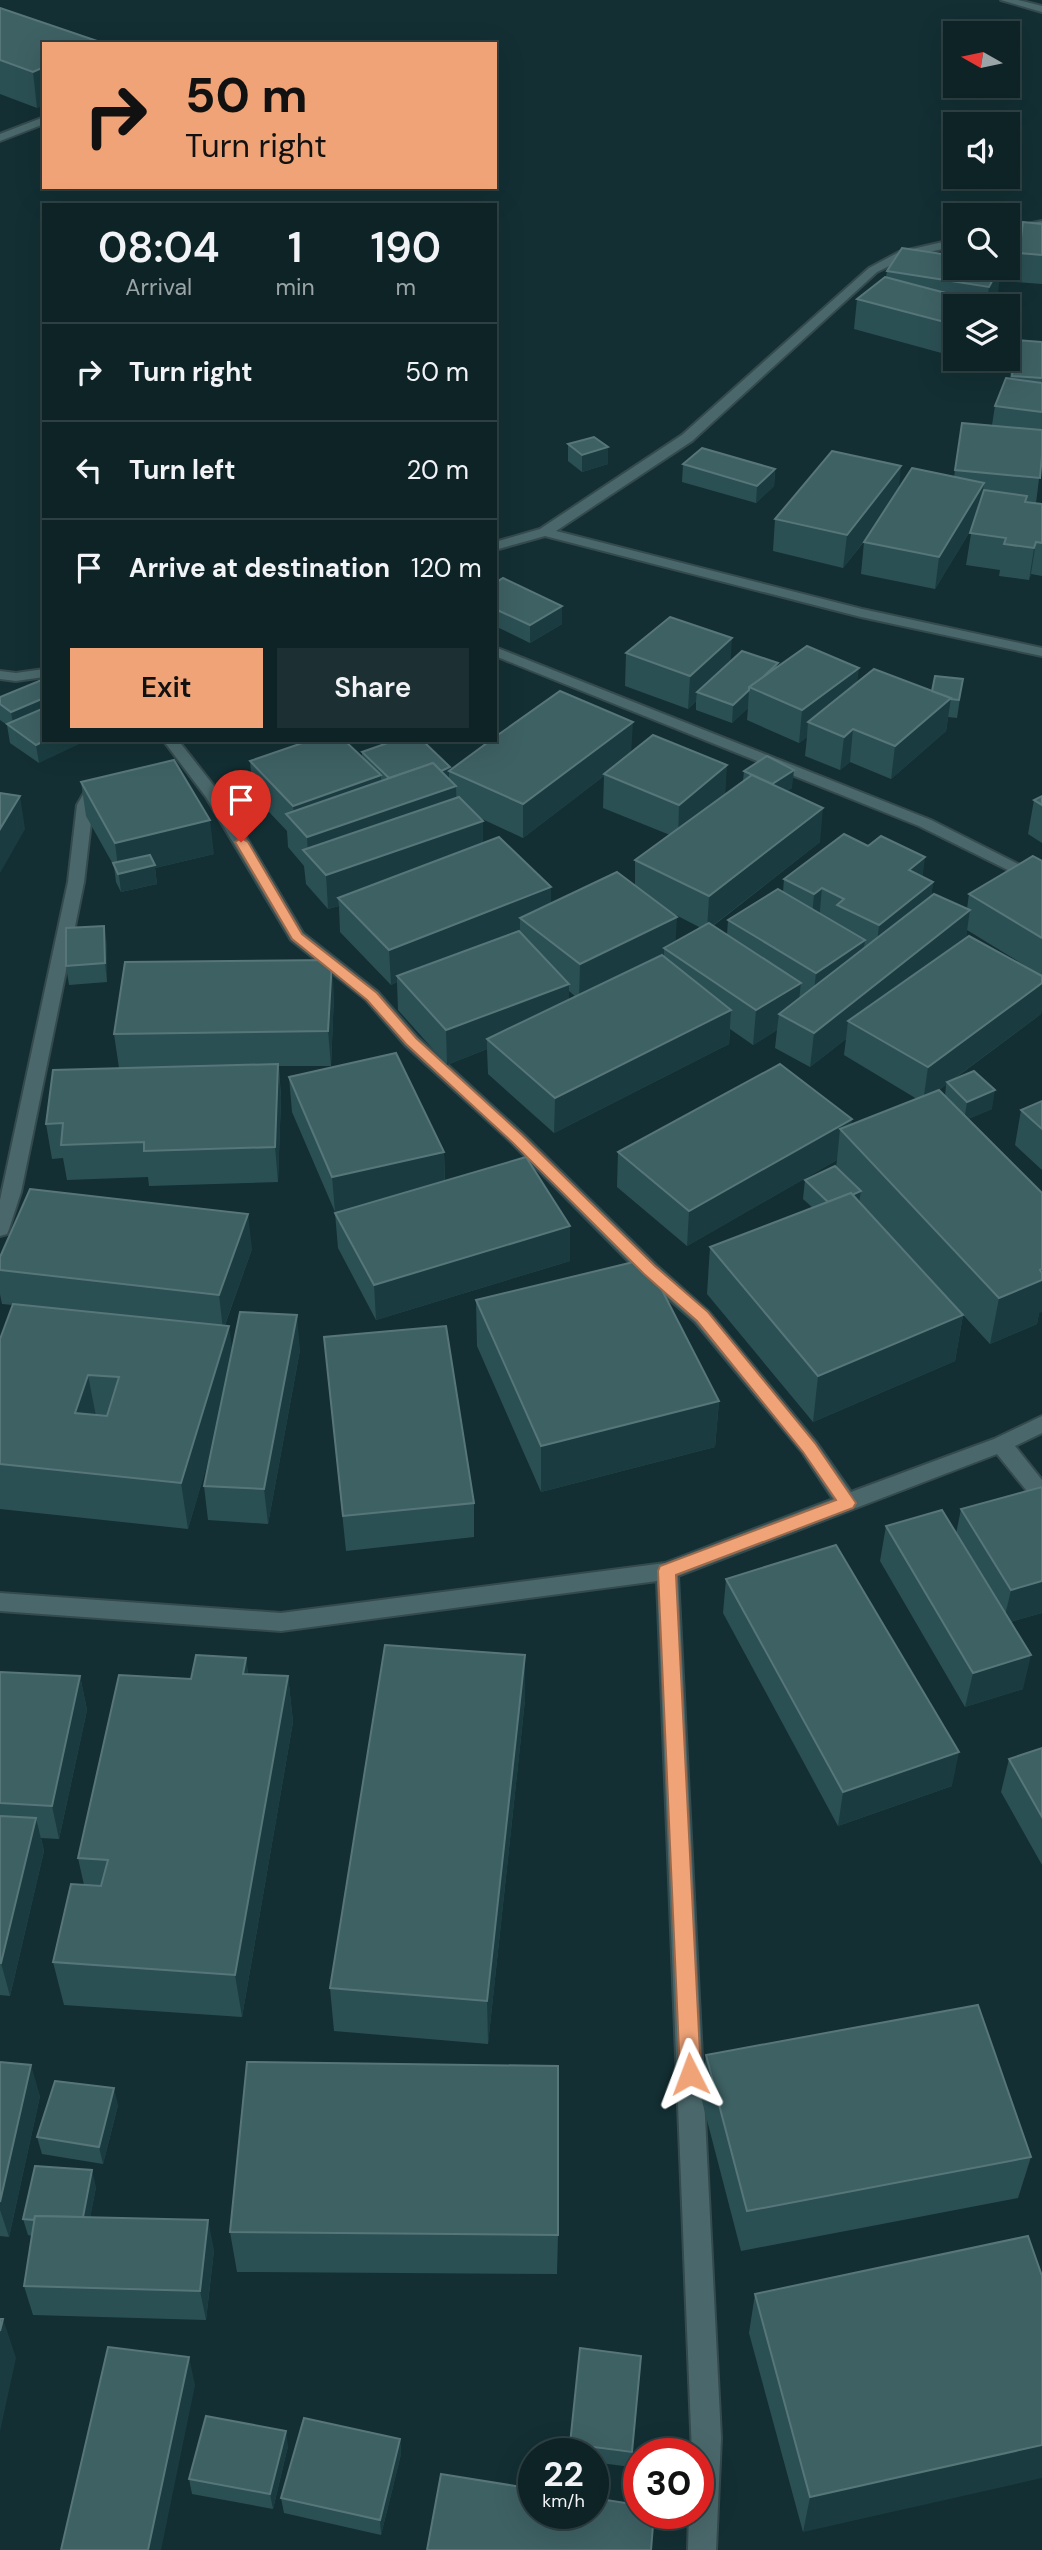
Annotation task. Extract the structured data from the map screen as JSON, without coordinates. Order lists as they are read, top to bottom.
{
  "north": "left",
  "page": {
    "turn": ["50 m", "Turn right"],
    "eta": [
      "08:04",
      "Arrival",
      "1",
      "min",
      "190",
      "m"
    ],
    "list": [
      {
        "name": "Turn right",
        "value": "50 m"
      },
      {
        "name": "Turn left",
        "value": "20 m"
      },
      {
        "name": "Arrive at destination",
        "value": "120 m"
      }
    ],
    "buttons": ["Exit", "Share"],
    "speed": "22 km/h",
    "limit": "30"
  }
}
